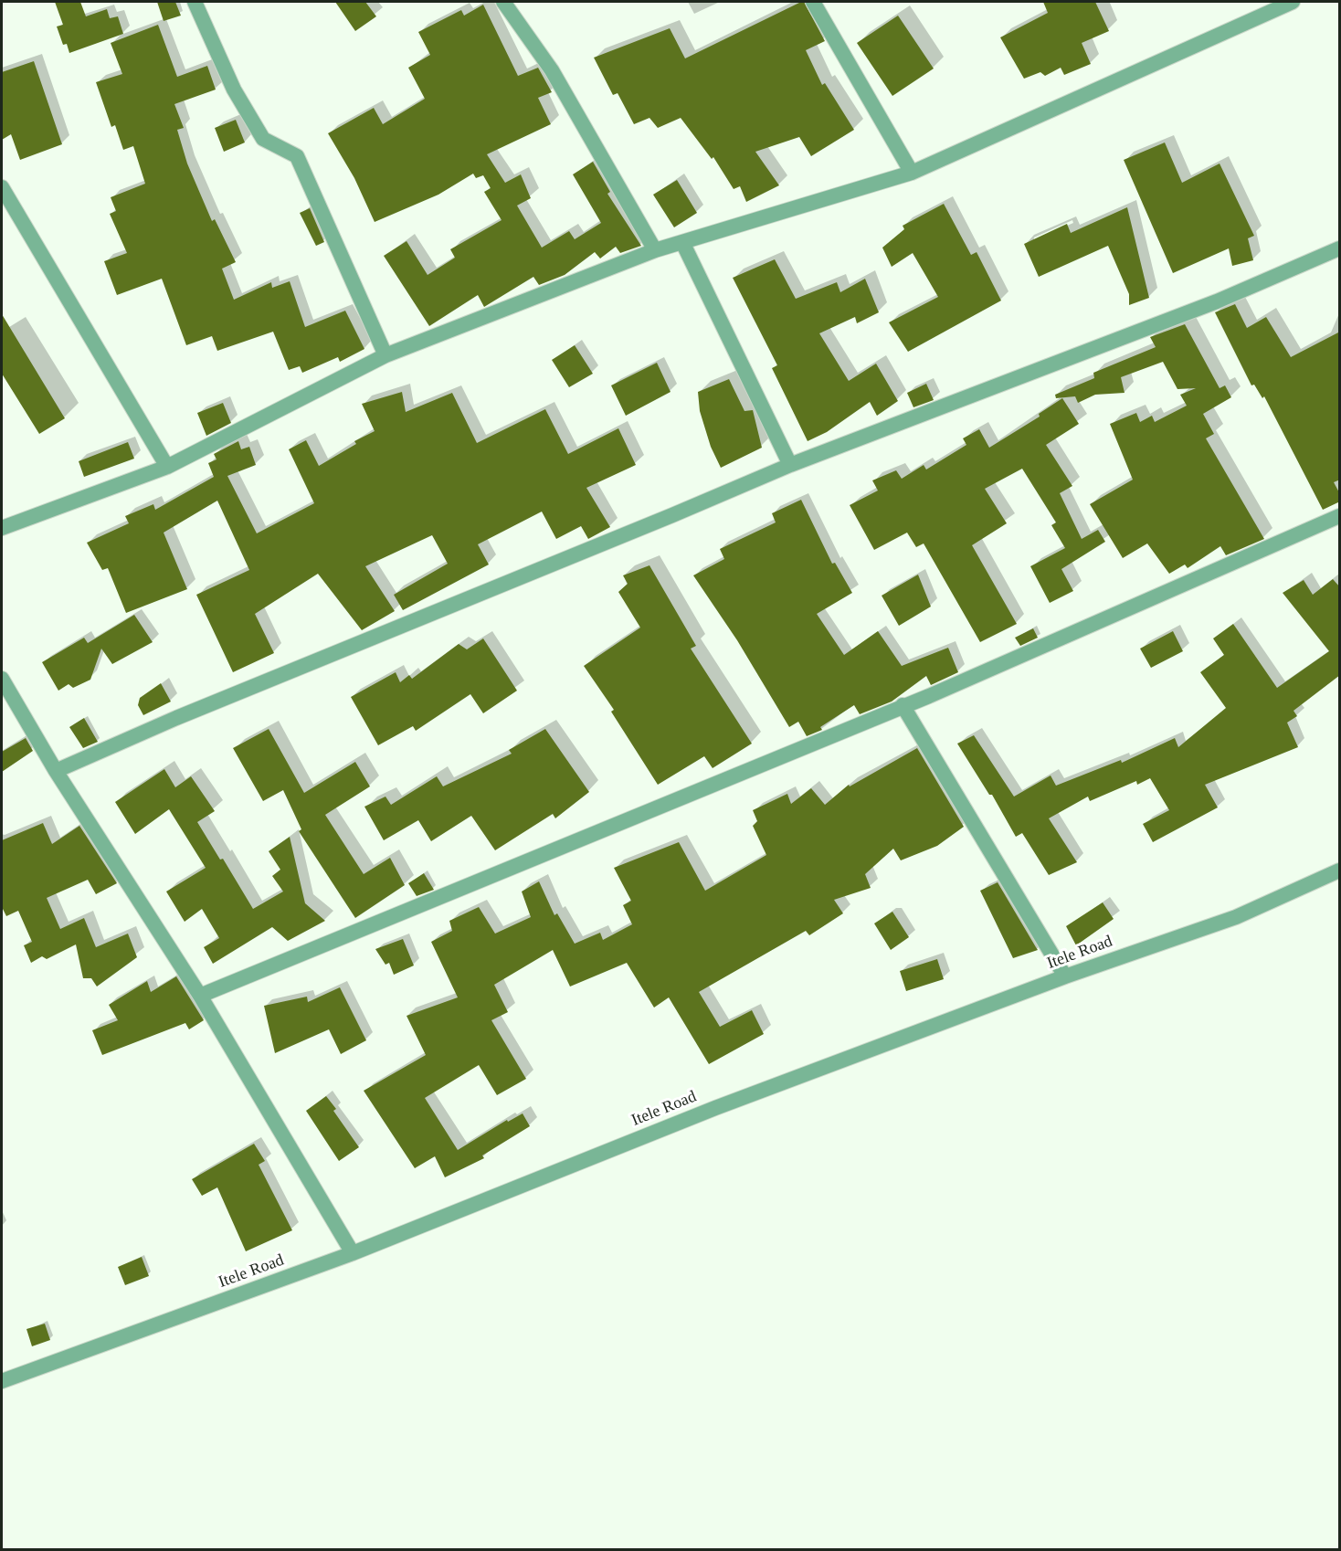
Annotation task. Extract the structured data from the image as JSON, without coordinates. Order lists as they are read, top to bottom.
{
  "streets": {
    "street": ["Itele Road"]
  }
}
